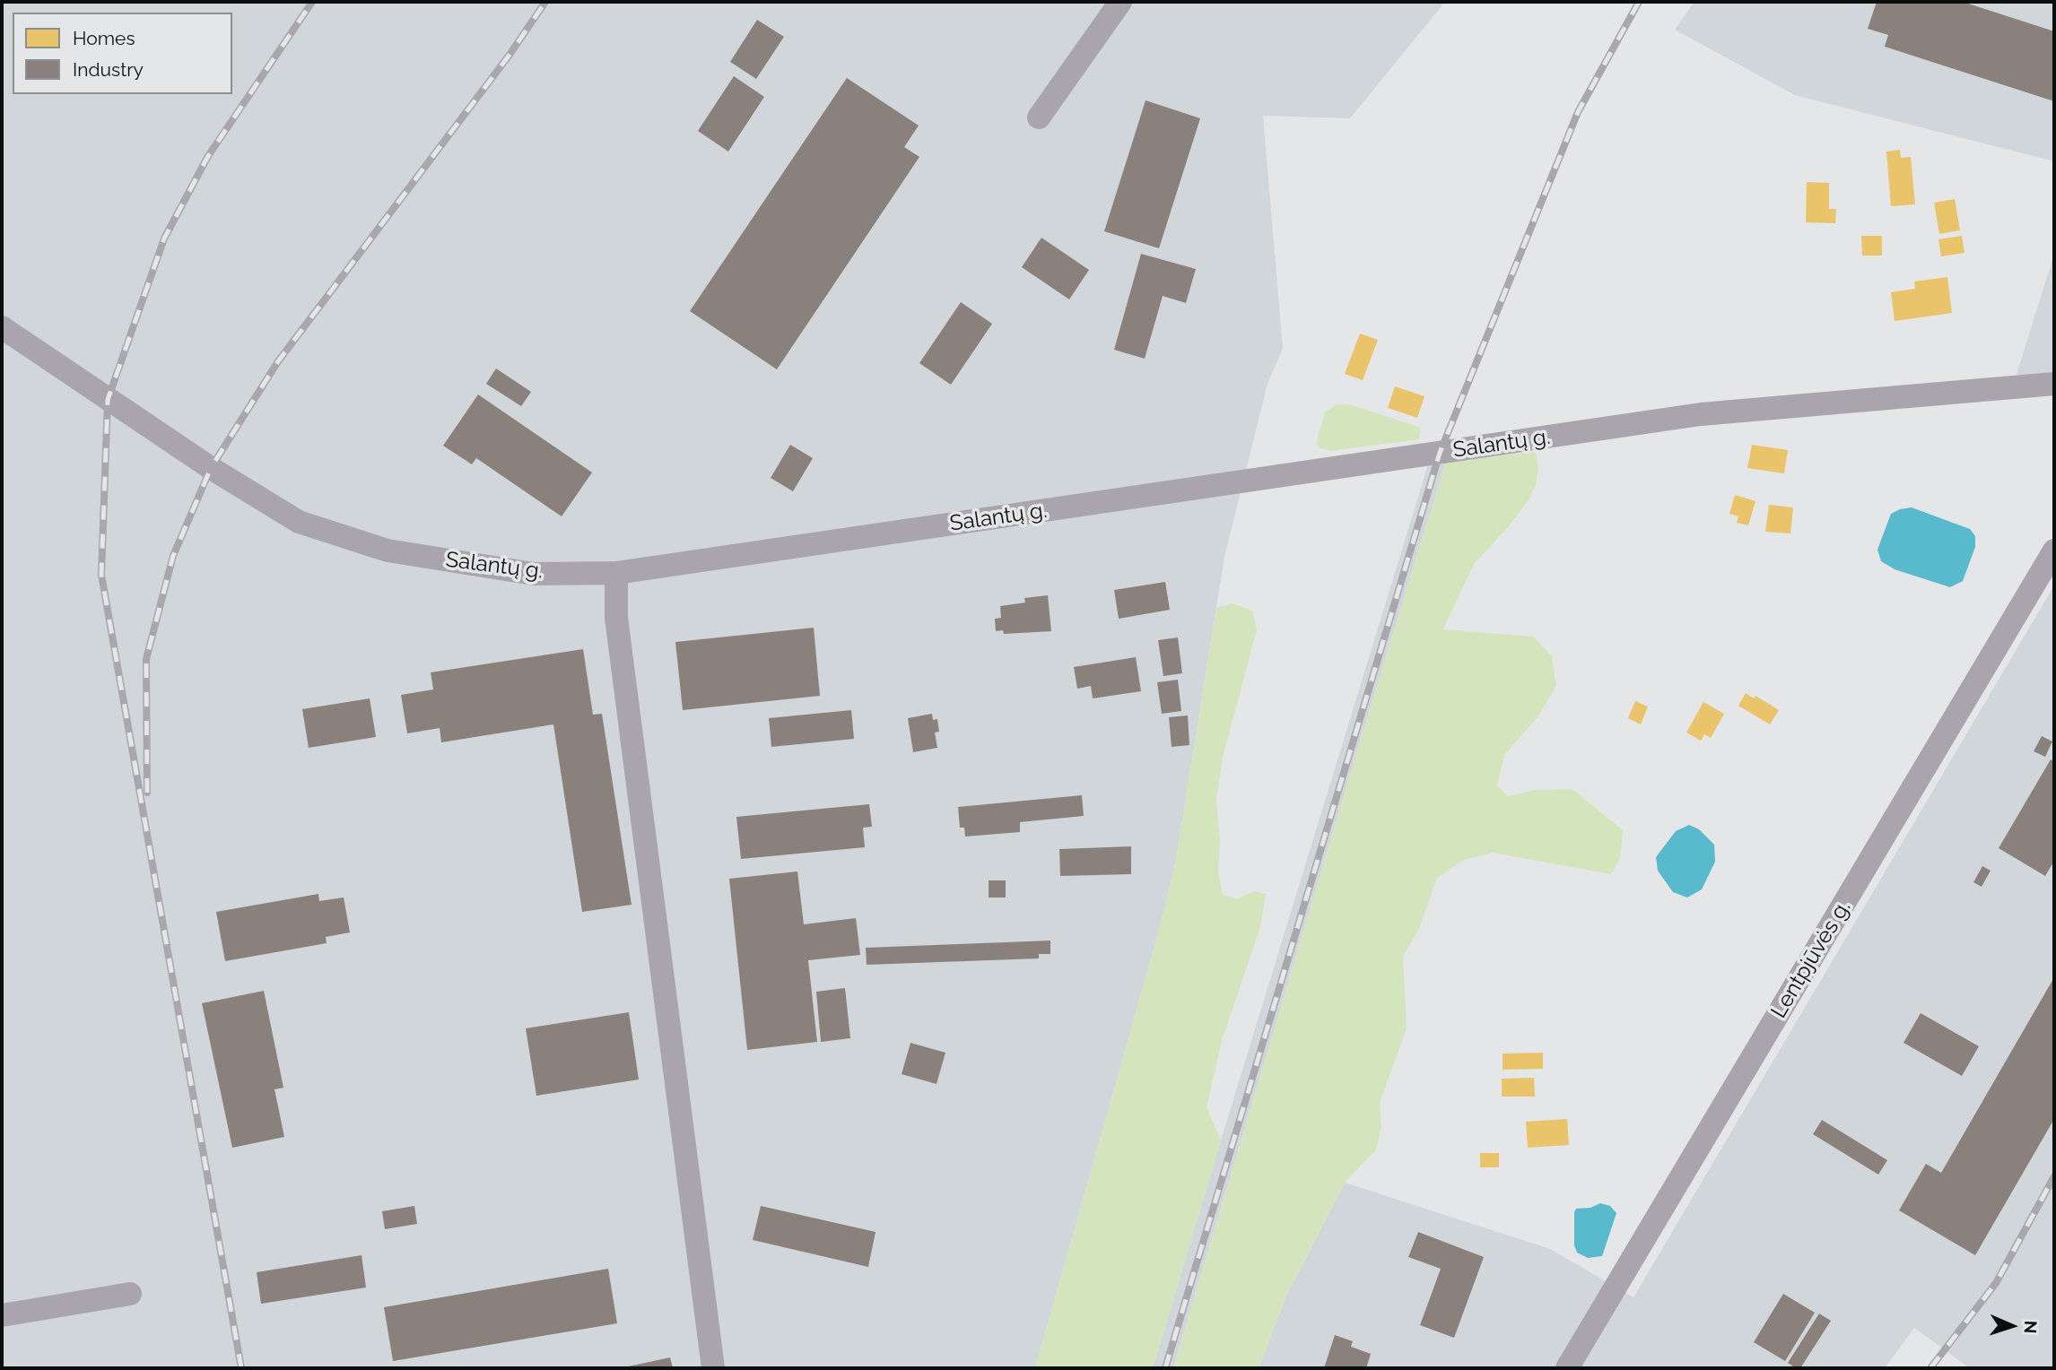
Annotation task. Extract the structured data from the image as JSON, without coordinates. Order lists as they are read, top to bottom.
{
  "streets": {
    "street": ["Salantų g.", "Lentpjūvės g."]
  },
  "legend": ["Homes", "Industry"],
  "north": "right"
}
